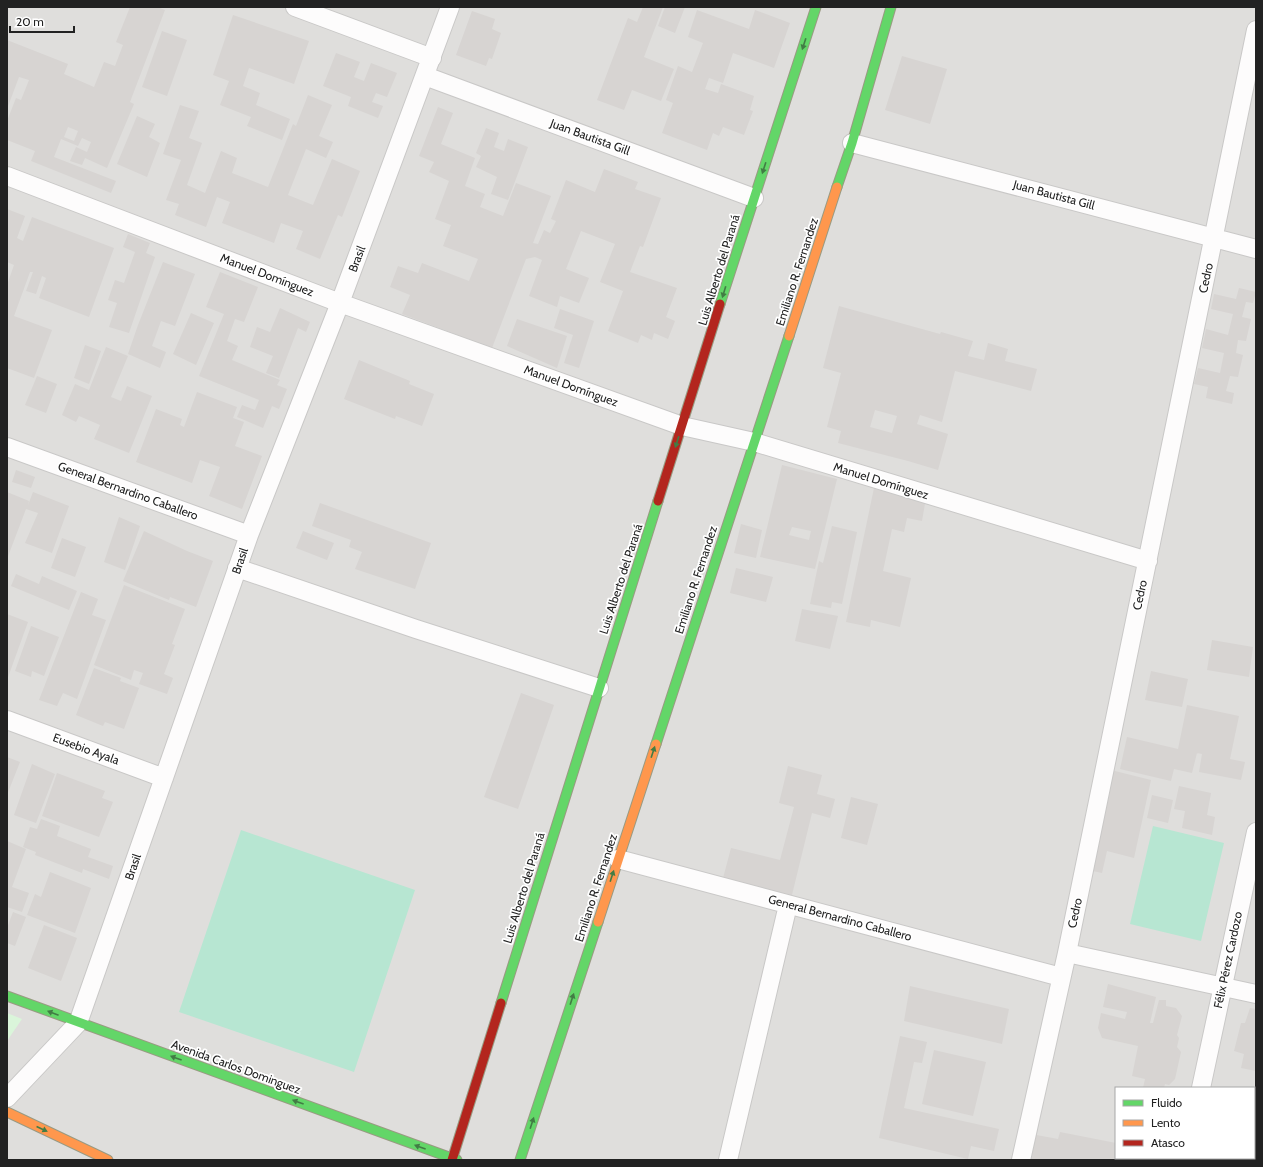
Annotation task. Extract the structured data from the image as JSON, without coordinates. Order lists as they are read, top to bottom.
{
  "streets": {
    "main road": ["Luis Alberto del Paraná", "Emiliano R. Fernandez", "Avenida Carlos Dominguez"],
    "street": [
      "Juan Bautista Gill",
      "Brasil",
      "Manuel Domínguez",
      "Cedro",
      "General Bernardino Caballero",
      "Eusebio Ayala",
      "Félix Pérez Cardozo"
    ]
  },
  "crossings": [
    ["Juan Bautista Gill", "Brasil"],
    ["Juan Bautista Gill", "Luis Alberto del Paraná"],
    ["Juan Bautista Gill", "Emiliano R. Fernandez"],
    ["Juan Bautista Gill", "Cedro"],
    ["Brasil", "Manuel Domínguez"],
    ["Brasil", "General Bernardino Caballero"],
    ["Brasil", "Eusebio Ayala"],
    ["Brasil", "Avenida Carlos Dominguez"],
    ["Luis Alberto del Paraná", "Manuel Domínguez"],
    ["Luis Alberto del Paraná", "Avenida Carlos Dominguez"],
    ["Emiliano R. Fernandez", "Manuel Domínguez"],
    ["Emiliano R. Fernandez", "General Bernardino Caballero"],
    ["Manuel Domínguez", "Cedro"],
    ["Cedro", "General Bernardino Caballero"]
  ],
  "one_way": ["Luis Alberto del Paraná", "Emiliano R. Fernandez", "Avenida Carlos Dominguez"],
  "legend": ["Fluido", "Lento", "Atasco"],
  "scale_bar": "20 m"
}
